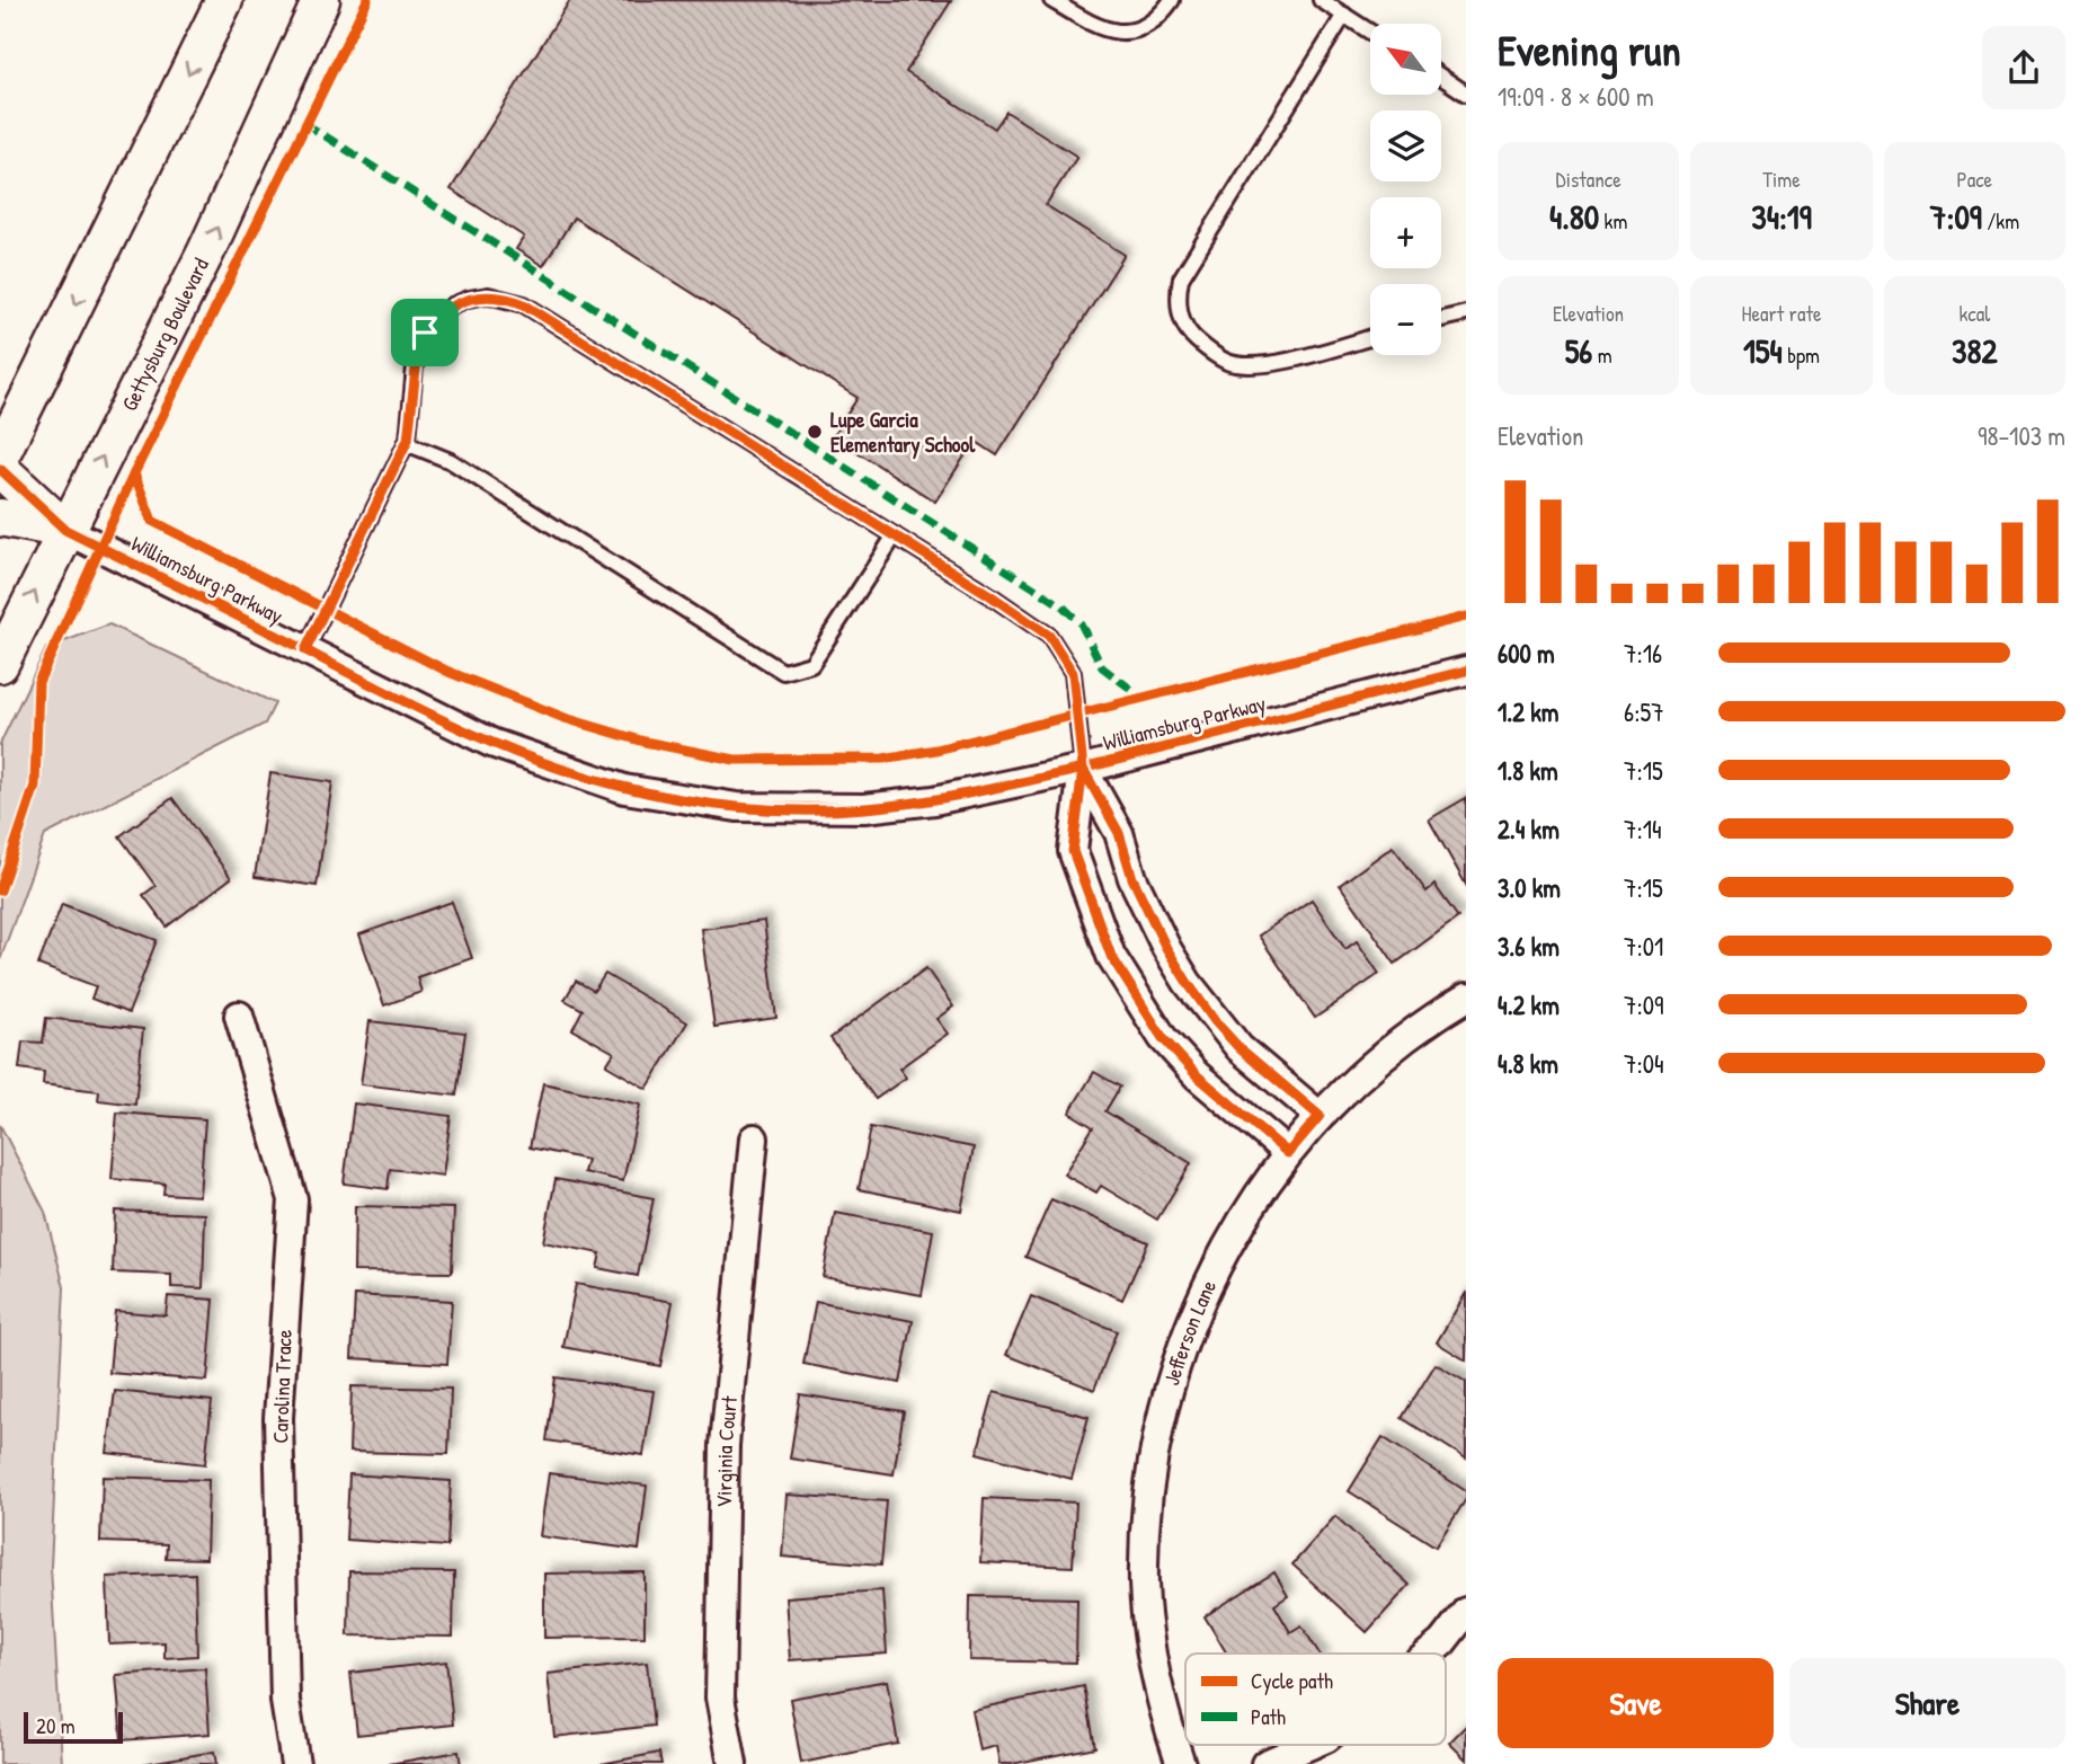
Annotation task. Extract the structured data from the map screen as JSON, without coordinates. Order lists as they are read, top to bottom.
{
  "streets": {
    "street": [
      "Gettysburg Boulevard",
      "Williamsburg Parkway",
      "Jefferson Lane",
      "Carolina Trace",
      "Virginia Court"
    ]
  },
  "crossings": [
    ["Gettysburg Boulevard", "Williamsburg Parkway"]
  ],
  "places": ["Lupe Garcia Elementary School"],
  "legend": ["Cycle path", "Path"],
  "scale_bar": "20 m",
  "north": "top left",
  "page": {
    "heading": ["Evening run", "19:09 · 8 × 600 m"],
    "map_buttons": ["+", "−"],
    "stats": [
      ["Distance", "4.80 km"],
      ["Time", "34:19"],
      ["Pace", "7:09 /km"],
      ["Elevation", "56 m"],
      ["Heart rate", "154 bpm"],
      ["kcal", "382"]
    ],
    "chart": ["Elevation", "98–103 m"],
    "list": [
      {
        "name": "600 m",
        "note": "7:16"
      },
      {
        "name": "1.2 km",
        "note": "6:57"
      },
      {
        "name": "1.8 km",
        "note": "7:15"
      },
      {
        "name": "2.4 km",
        "note": "7:14"
      },
      {
        "name": "3.0 km",
        "note": "7:15"
      },
      {
        "name": "3.6 km",
        "note": "7:01"
      },
      {
        "name": "4.2 km",
        "note": "7:09"
      },
      {
        "name": "4.8 km",
        "note": "7:04"
      }
    ],
    "buttons": ["Save", "Share"],
    "scale": "20 m"
  }
}
